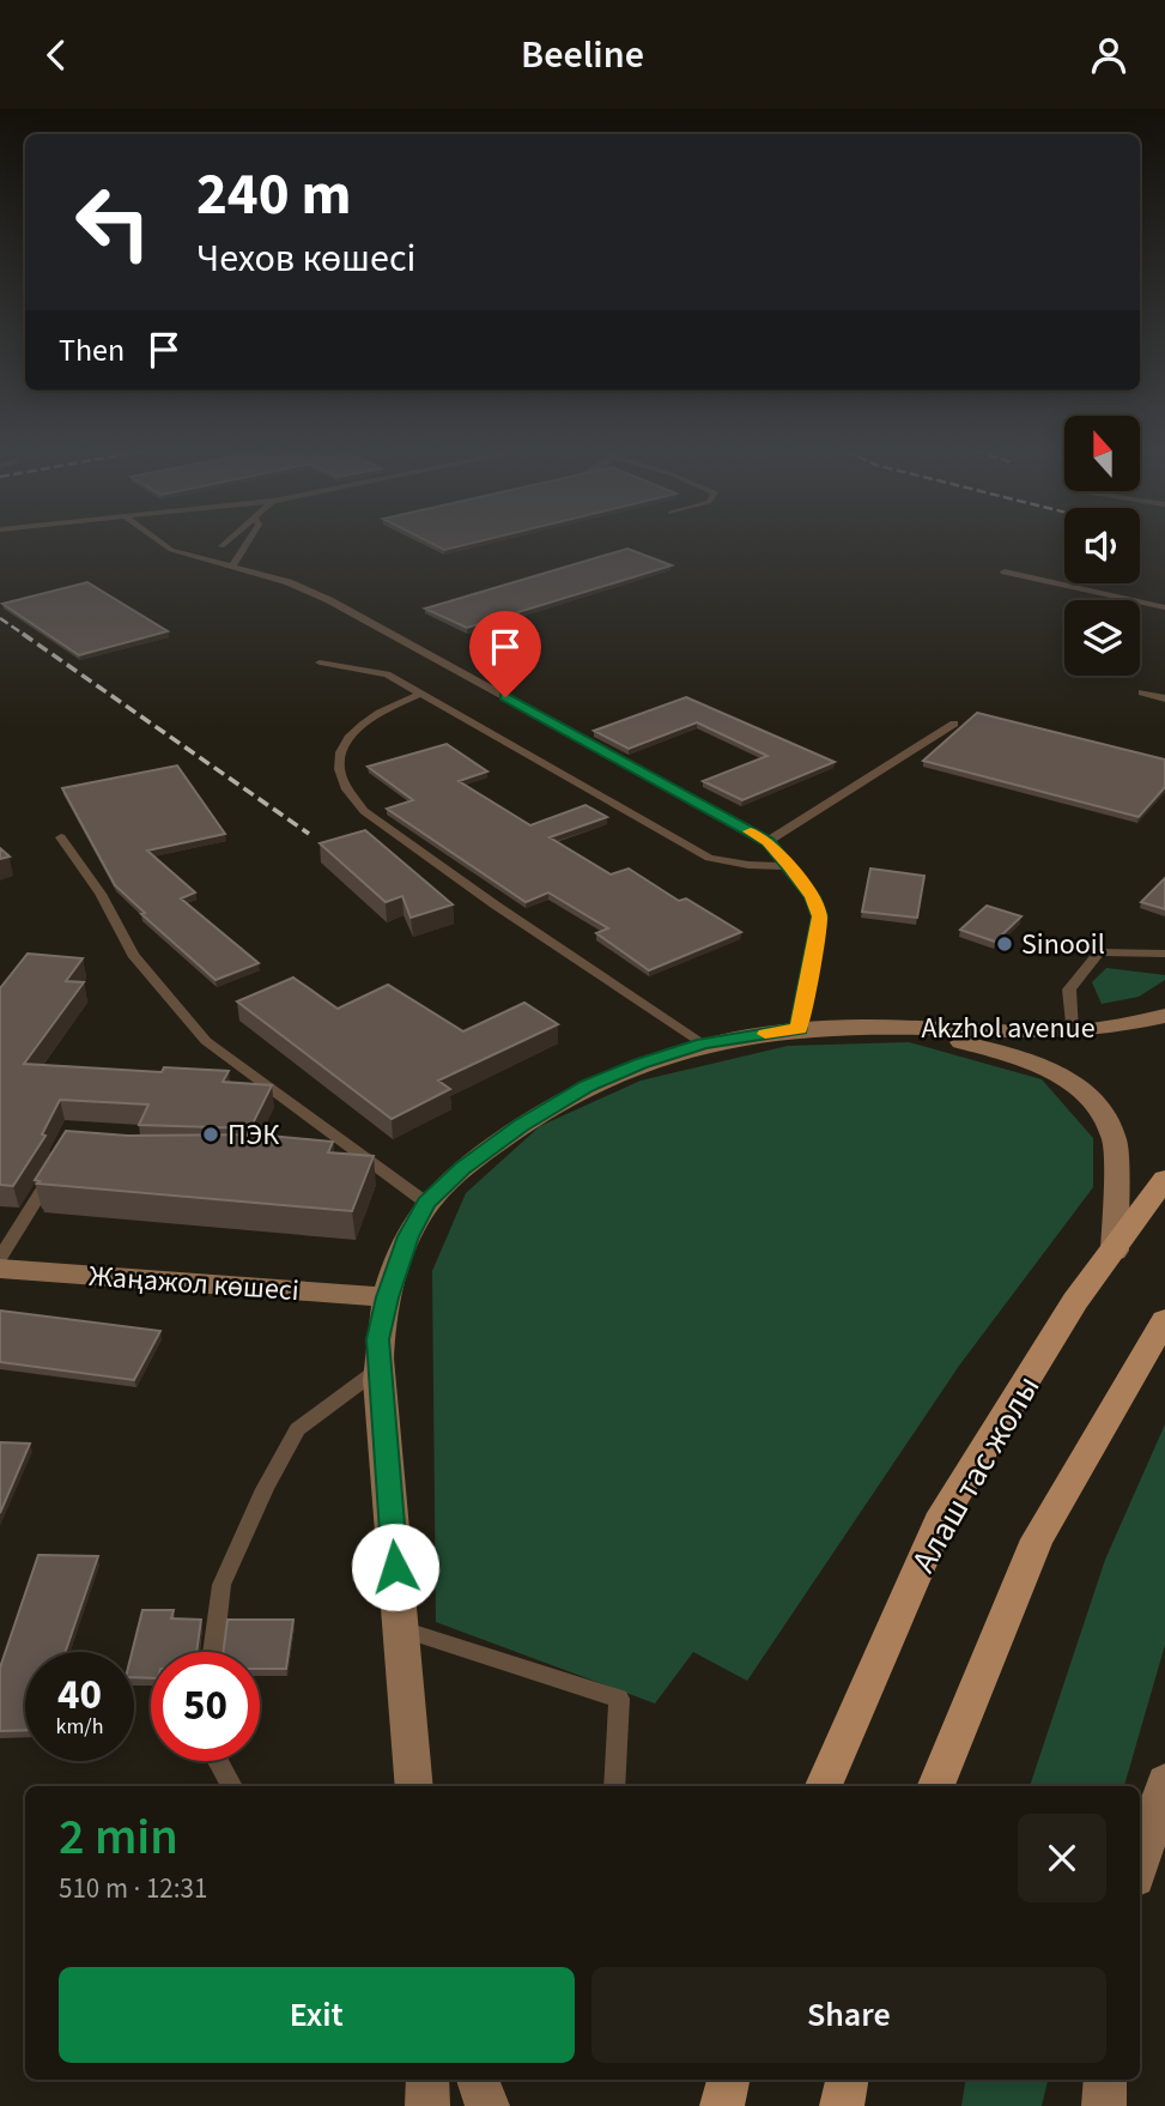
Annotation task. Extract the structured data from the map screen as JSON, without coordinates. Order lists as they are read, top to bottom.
{
  "streets": {
    "main road": ["Akzhol avenue", "Жаңажол көшесі", "Алаш тас жолы"]
  },
  "crossings": [
    ["Akzhol avenue", "Жаңажол көшесі"],
    ["Akzhol avenue", "Алаш тас жолы"]
  ],
  "places": ["Sinooil", "ПЭК"],
  "north": "top",
  "page": {
    "header": "Beeline",
    "turn": ["240 m", "Чехов көшесі"],
    "then": "Then",
    "speed": "40 km/h",
    "limit": "50",
    "heading": ["2 min", "510 m · 12:31"],
    "buttons": ["Exit", "Share"]
  }
}
